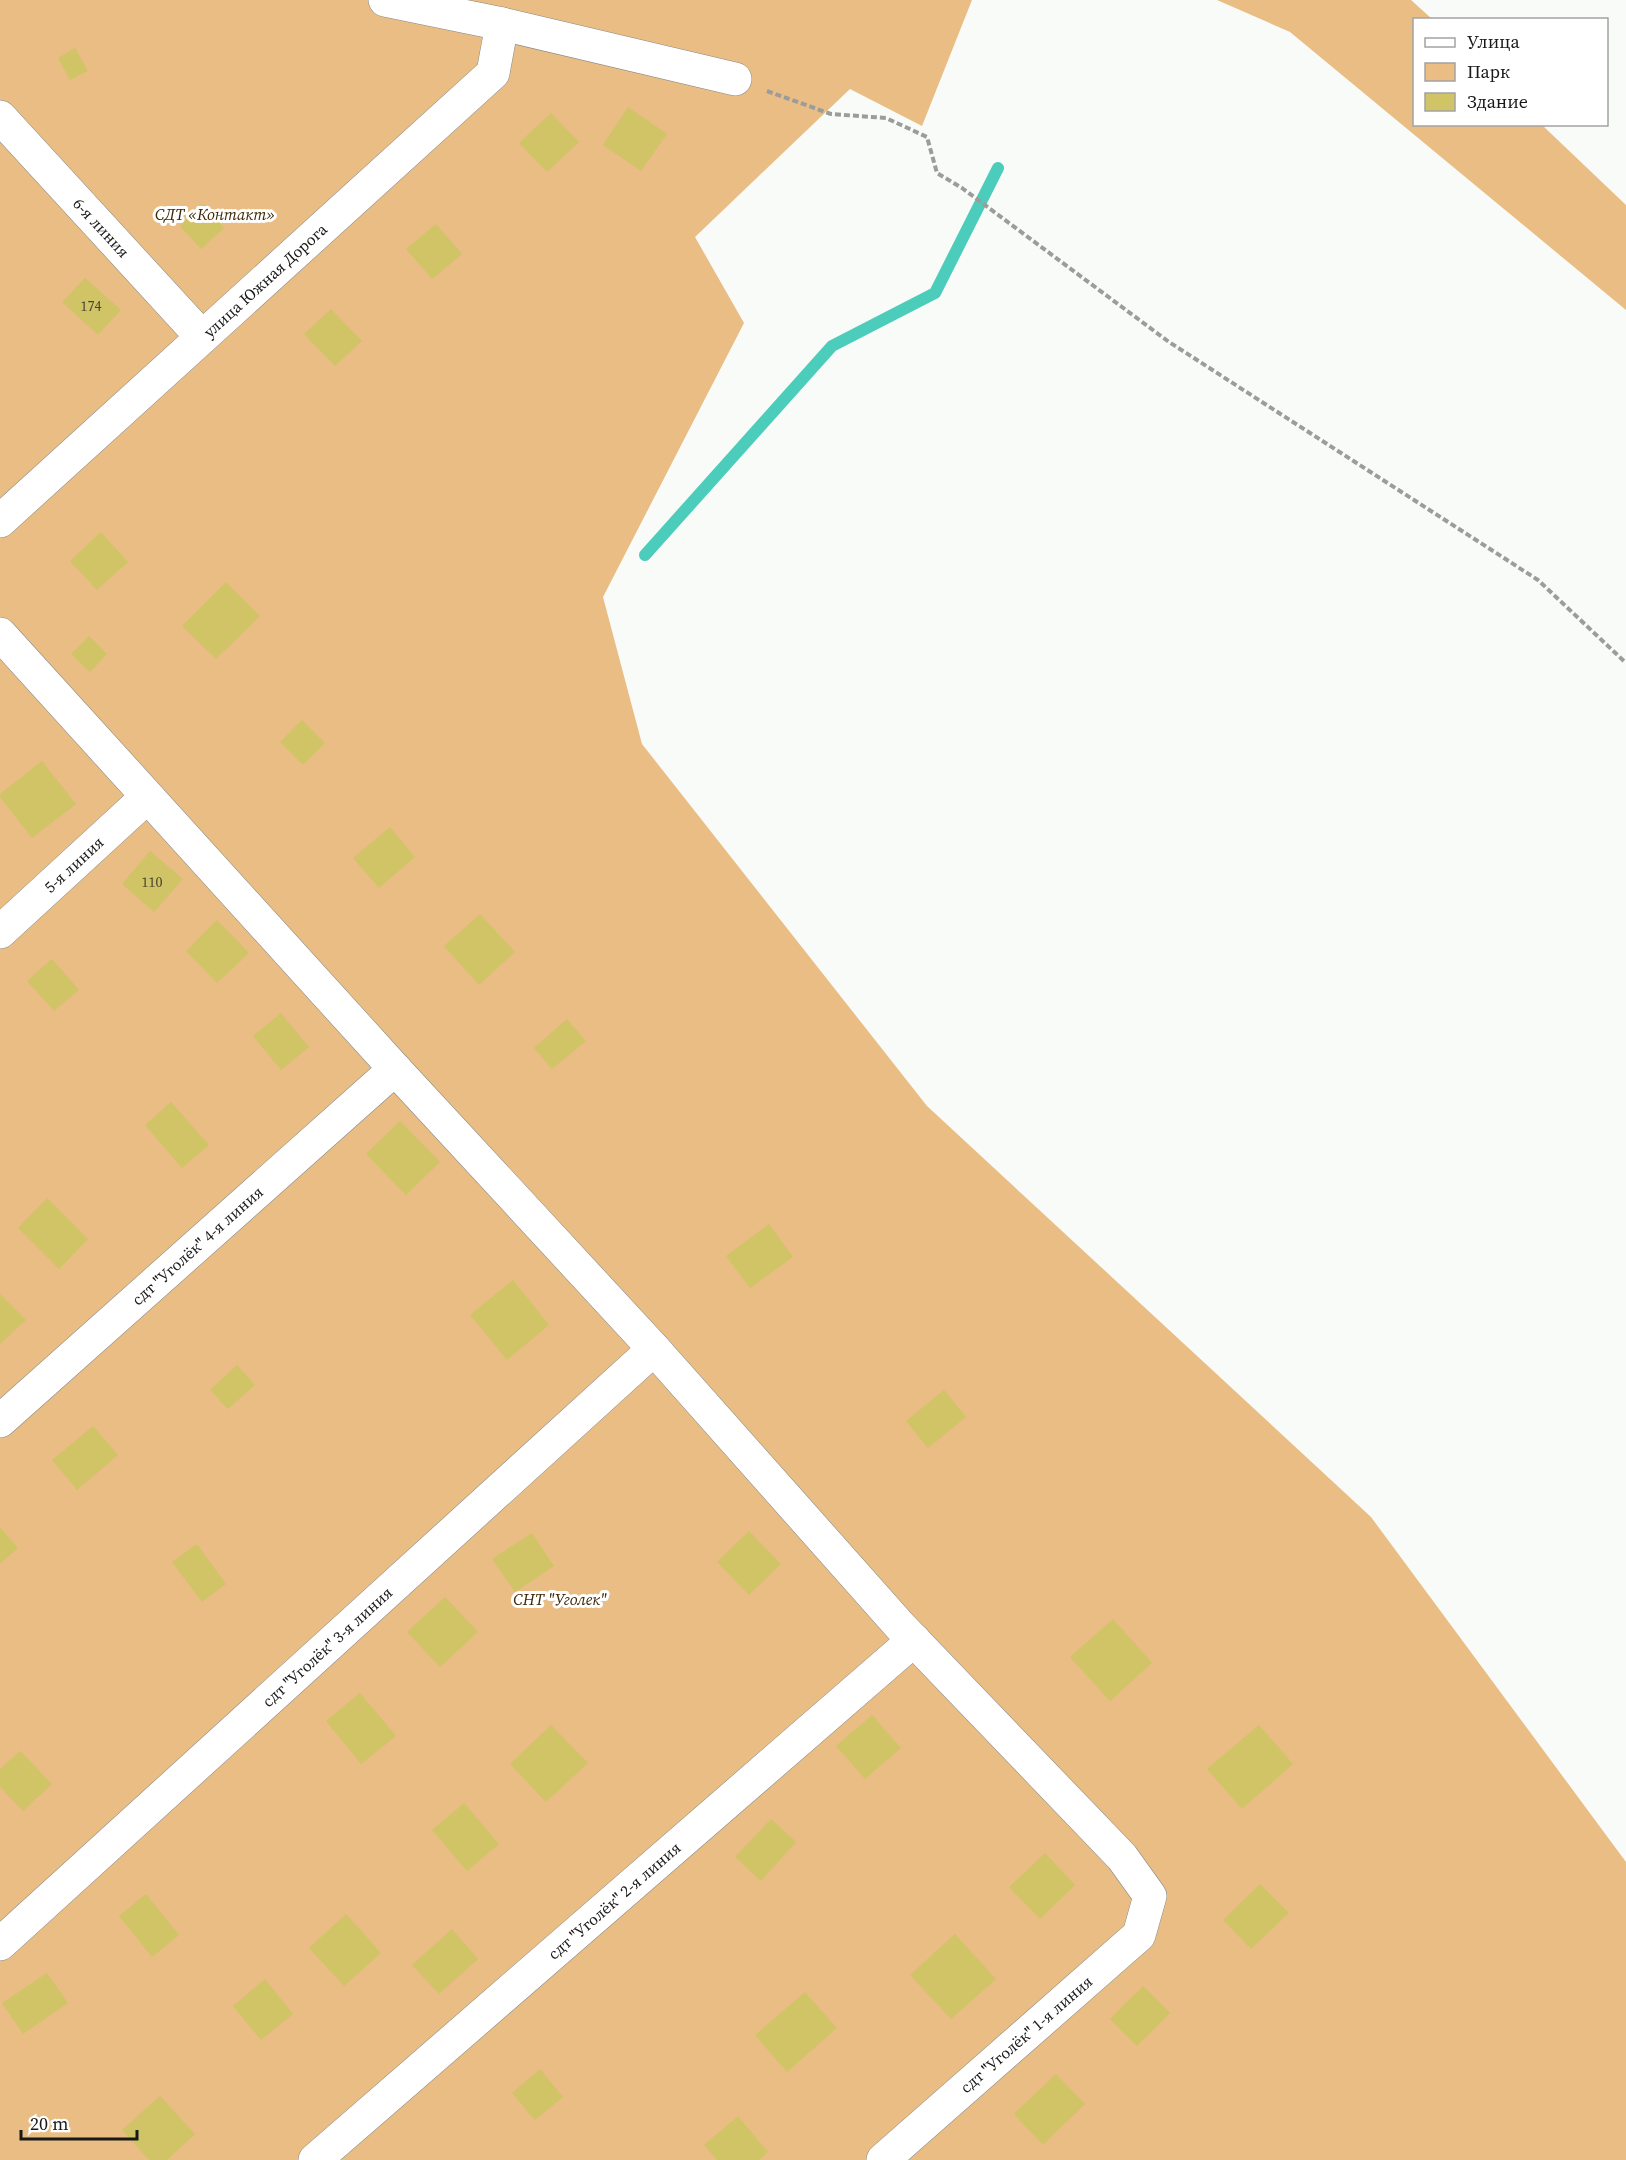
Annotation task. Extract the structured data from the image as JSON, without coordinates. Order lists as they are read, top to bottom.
{
  "streets": {
    "street": [
      "6-я линия",
      "улица Южная Дорога",
      "5-я линия",
      "сдт \"Уголёк\" 4-я линия",
      "сдт \"Уголёк\" 3-я линия",
      "сдт \"Уголёк\" 2-я линия",
      "сдт \"Уголёк\" 1-я линия"
    ]
  },
  "crossings": [
    ["6-я линия", "улица Южная Дорога"],
    ["сдт \"Уголёк\" 2-я линия", "сдт \"Уголёк\" 1-я линия"]
  ],
  "parks": ["СДТ «Контакт»", "СНТ \"Уголек\""],
  "house_numbers": ["174", "110"],
  "legend": ["Улица", "Парк", "Здание"],
  "scale_bar": "20 m"
}
